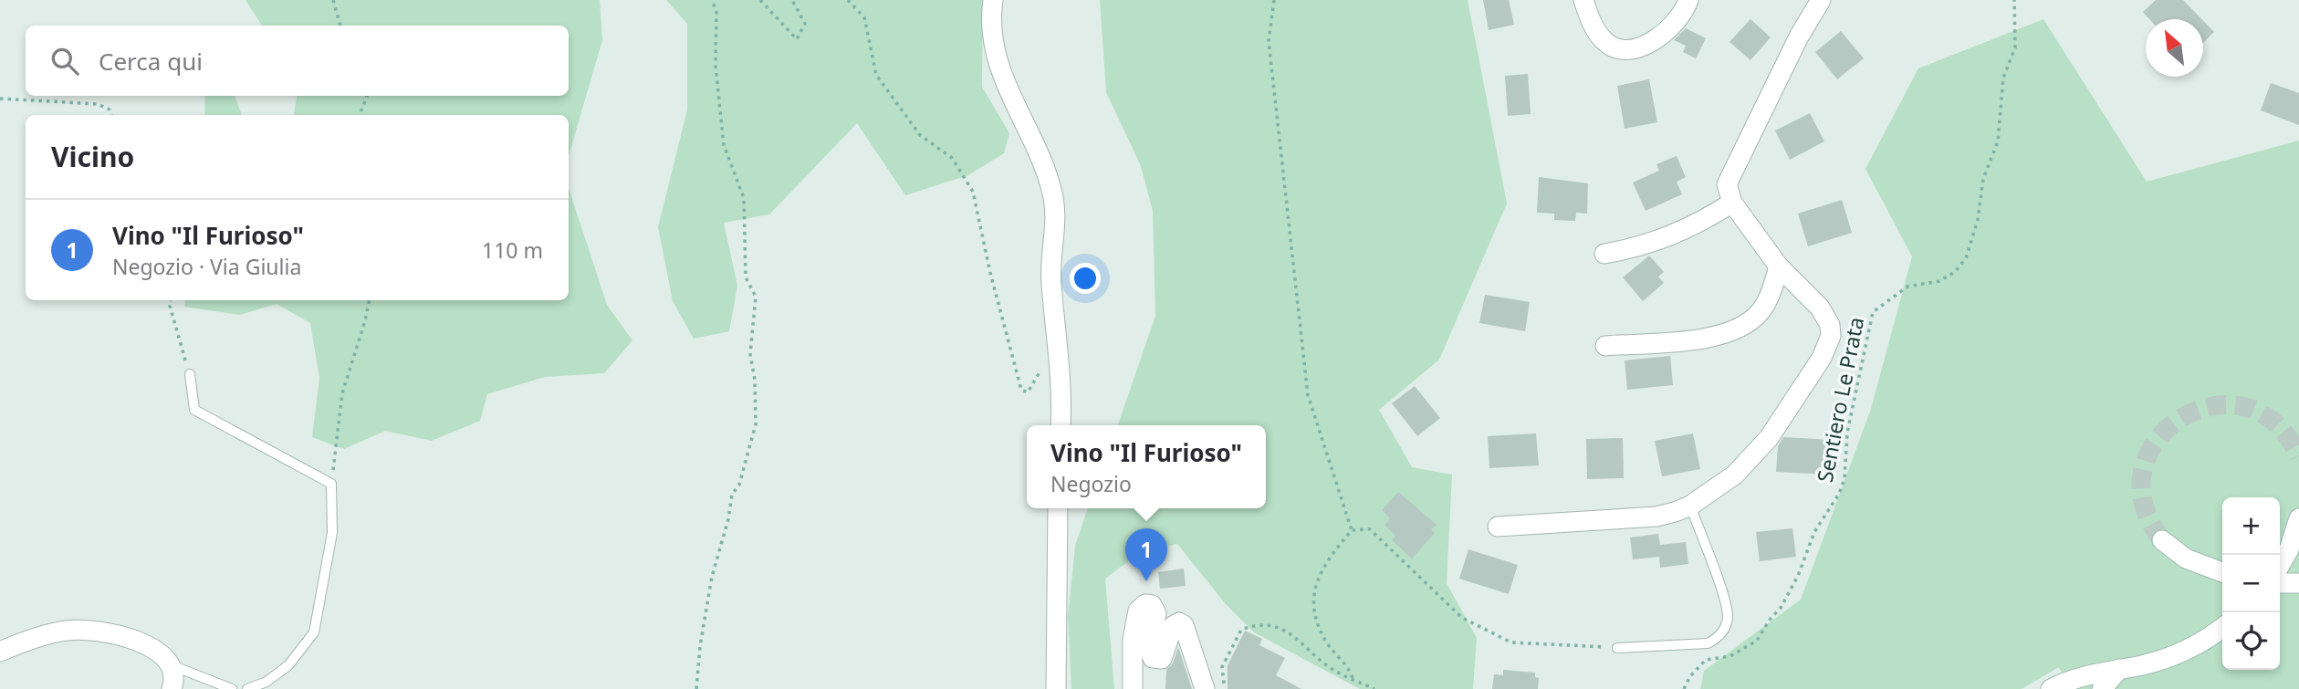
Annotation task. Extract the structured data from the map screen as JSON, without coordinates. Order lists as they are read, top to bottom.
{
  "streets": {
    "path": ["Sentiero Le Prata"]
  },
  "north": "top left",
  "page": {
    "search": "Cerca qui",
    "heading": "Vicino",
    "list": [
      {
        "mark": "1",
        "name": "Vino \"Il Furioso\"",
        "note": "Negozio · Via Giulia",
        "value": "110 m"
      }
    ],
    "popup": ["Vino \"Il Furioso\"", "Negozio"],
    "map_buttons": ["+", "−"],
    "pins": "1"
  }
}
